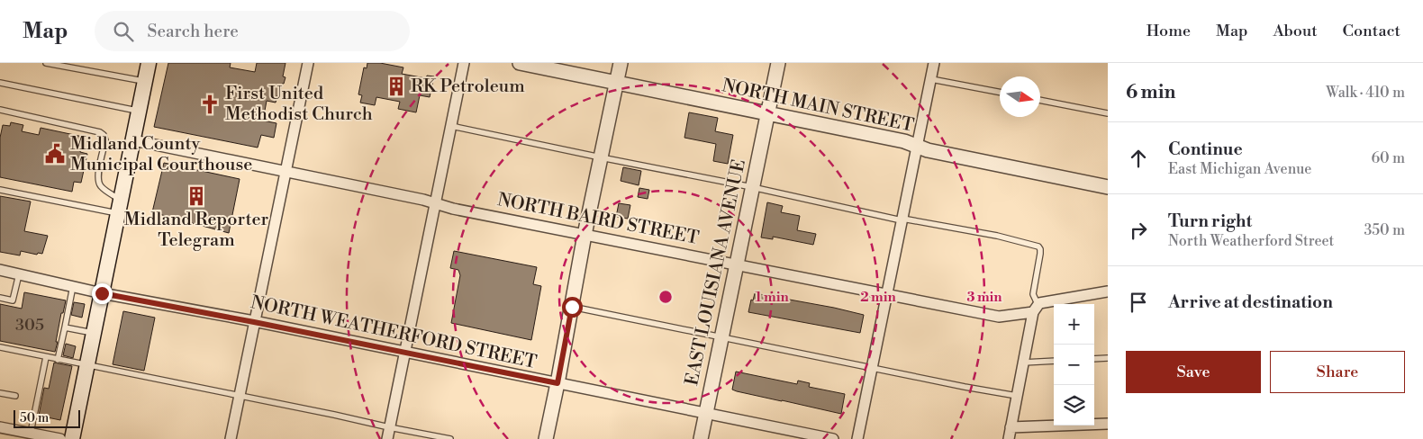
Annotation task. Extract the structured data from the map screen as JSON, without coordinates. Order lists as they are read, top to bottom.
{
  "streets": {
    "street": [
      "NORTH MAIN STREET",
      "NORTH BAIRD STREET",
      "EAST LOUISIANA AVENUE",
      "NORTH WEATHERFORD STREET"
    ]
  },
  "crossings": [
    ["NORTH MAIN STREET", "EAST LOUISIANA AVENUE"],
    ["NORTH BAIRD STREET", "EAST LOUISIANA AVENUE"],
    ["EAST LOUISIANA AVENUE", "NORTH WEATHERFORD STREET"]
  ],
  "places": {
    "building": ["RK Petroleum", "Midland Reporter Telegram"],
    "church": ["First United Methodist Church"],
    "public building": ["Midland County Municipal Courthouse"]
  },
  "house_numbers": ["305"],
  "scale_bar": "50 m",
  "north": "right",
  "page": {
    "header": "Map",
    "search": "Search here",
    "nav": [
      "Home",
      "Map",
      "About",
      "Contact"
    ],
    "heading": ["6 min", "Walk · 410 m"],
    "list": [
      ["Continue", "East Michigan Avenue", "60 m"],
      ["Turn right", "North Weatherford Street", "350 m"],
      "Arrive at destination"
    ],
    "map_buttons": ["+", "−"],
    "buttons": ["Save", "Share"],
    "scale": "50 m"
  },
  "rings": ["1 min", "2 min", "3 min"]
}
